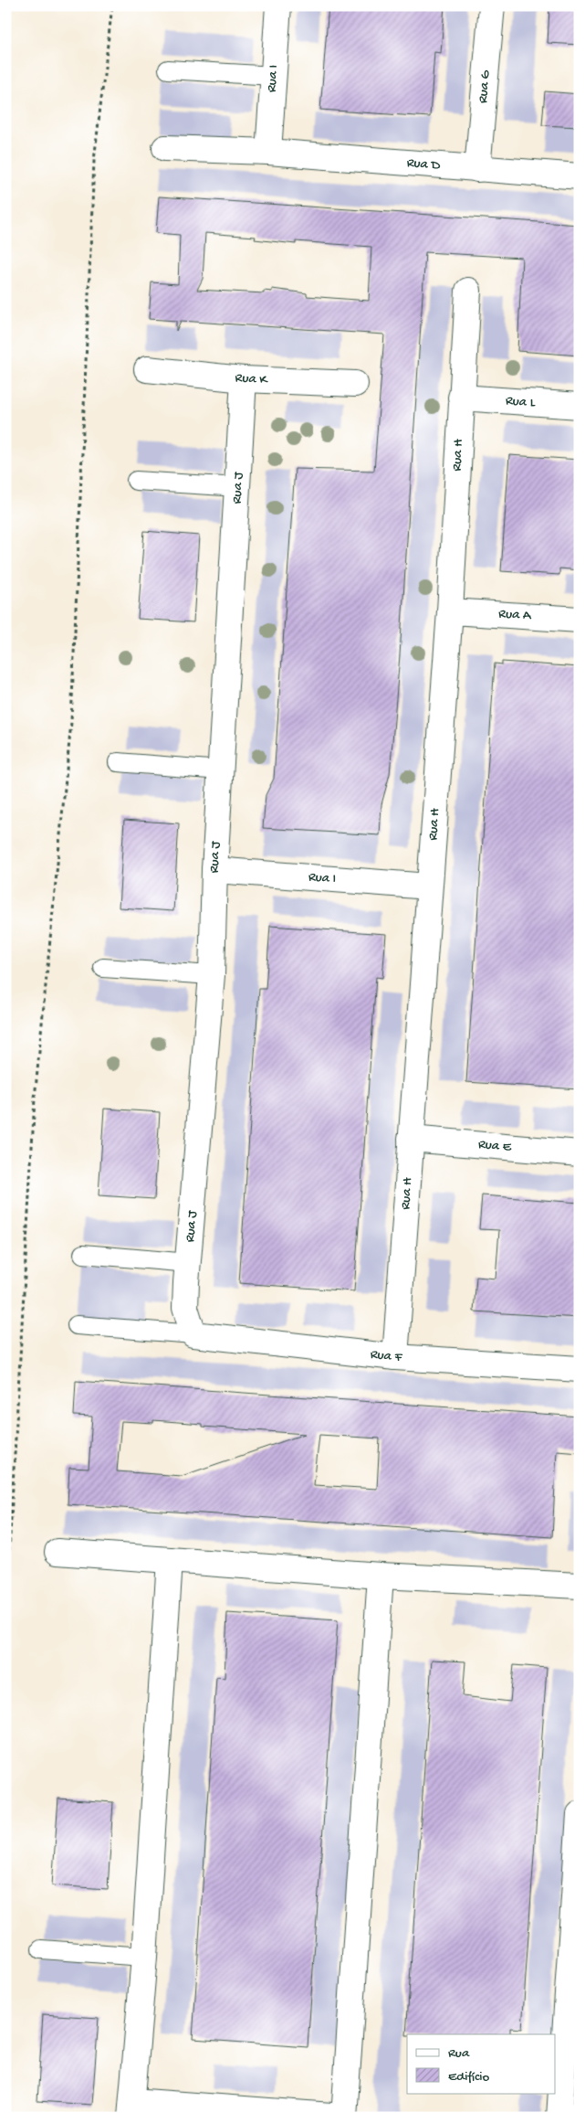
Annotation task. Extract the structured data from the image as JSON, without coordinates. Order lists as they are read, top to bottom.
{
  "streets": {
    "street": [
      "Rua I",
      "Rua G",
      "Rua D",
      "Rua K",
      "Rua L",
      "Rua H",
      "Rua J",
      "Rua A",
      "Rua E",
      "Rua F"
    ]
  },
  "crossings": [
    ["Rua I", "Rua D"],
    ["Rua I", "Rua H"],
    ["Rua I", "Rua J"],
    ["Rua G", "Rua D"],
    ["Rua K", "Rua J"],
    ["Rua L", "Rua H"],
    ["Rua H", "Rua A"],
    ["Rua H", "Rua E"],
    ["Rua H", "Rua F"],
    ["Rua J", "Rua F"]
  ],
  "legend": ["Rua", "Edifício"]
}
